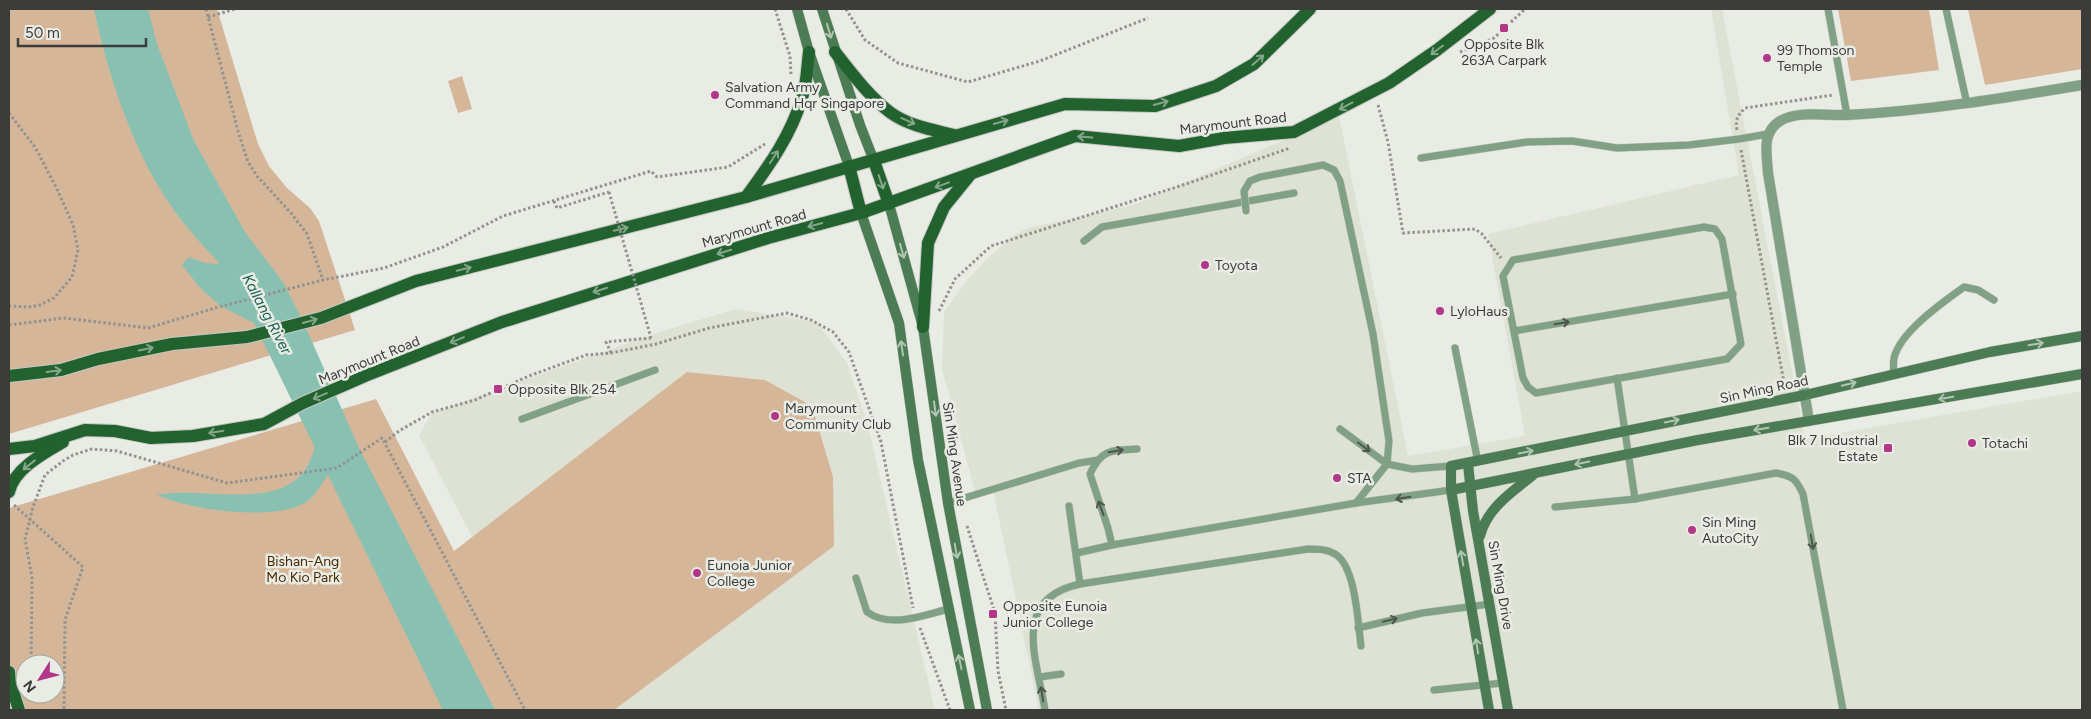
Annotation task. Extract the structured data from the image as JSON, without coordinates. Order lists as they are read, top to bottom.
{
  "streets": {
    "main road": ["Marymount Road"],
    "street": ["Sin Ming Road", "Sin Ming Avenue", "Sin Ming Drive"]
  },
  "crossings": [
    ["Marymount Road", "Sin Ming Avenue"],
    ["Sin Ming Road", "Sin Ming Drive"]
  ],
  "water": ["Kallang River"],
  "parks": ["Bishan-Ang Mo Kio Park"],
  "places": {
    "transit": [
      "Opposite Blk 263A Carpark",
      "Opposite Blk 254",
      "Blk 7 Industrial Estate",
      "Opposite Eunoia Junior College"
    ],
    "other": [
      "99 Thomson Temple",
      "Salvation Army Command Hqr Singapore",
      "Toyota",
      "LyloHaus",
      "Marymount Community Club",
      "Totachi",
      "STA",
      "Sin Ming AutoCity",
      "Eunoia Junior College"
    ]
  },
  "scale_bar": "50 m",
  "north": "bottom left"
}
